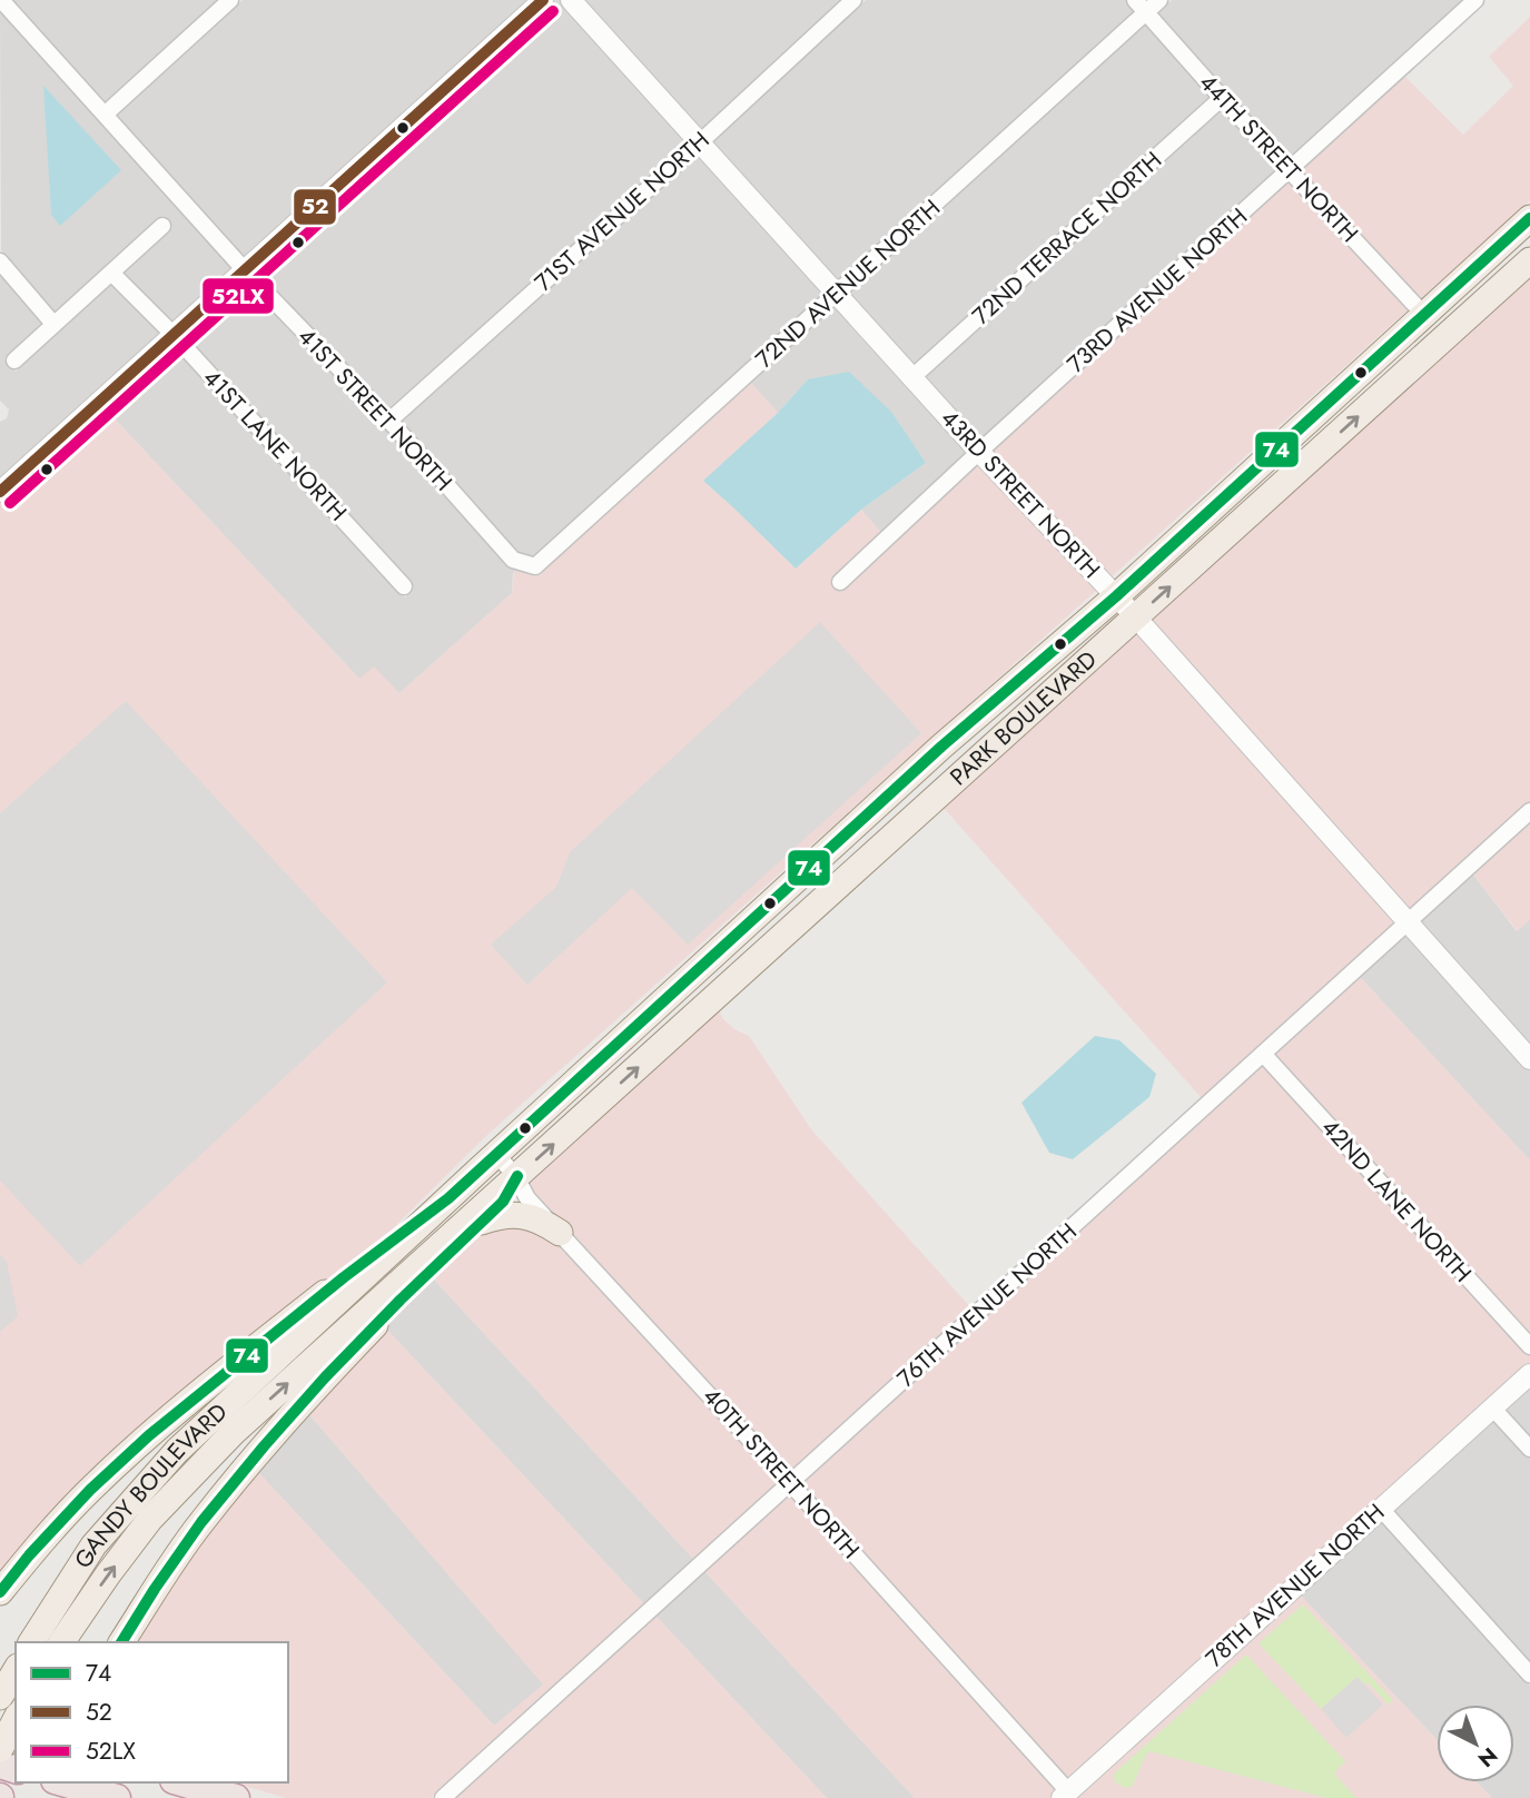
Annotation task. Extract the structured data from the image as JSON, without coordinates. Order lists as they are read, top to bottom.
{
  "streets": {
    "main road": ["PARK BOULEVARD", "GANDY BOULEVARD"],
    "street": [
      "44TH STREET NORTH",
      "71ST AVENUE NORTH",
      "72ND TERRACE NORTH",
      "72ND AVENUE NORTH",
      "73RD AVENUE NORTH",
      "41ST STREET NORTH",
      "41ST LANE NORTH",
      "43RD STREET NORTH",
      "42ND LANE NORTH",
      "76TH AVENUE NORTH",
      "40TH STREET NORTH",
      "78TH AVENUE NORTH"
    ]
  },
  "crossings": [
    ["44TH STREET NORTH", "72ND TERRACE NORTH"],
    ["44TH STREET NORTH", "72ND AVENUE NORTH"],
    ["44TH STREET NORTH", "73RD AVENUE NORTH"],
    ["44TH STREET NORTH", "PARK BOULEVARD"],
    ["71ST AVENUE NORTH", "41ST STREET NORTH"],
    ["71ST AVENUE NORTH", "43RD STREET NORTH"],
    ["72ND TERRACE NORTH", "43RD STREET NORTH"],
    ["72ND AVENUE NORTH", "41ST STREET NORTH"],
    ["72ND AVENUE NORTH", "43RD STREET NORTH"],
    ["73RD AVENUE NORTH", "43RD STREET NORTH"],
    ["43RD STREET NORTH", "PARK BOULEVARD"],
    ["43RD STREET NORTH", "76TH AVENUE NORTH"],
    ["PARK BOULEVARD", "40TH STREET NORTH"],
    ["PARK BOULEVARD", "GANDY BOULEVARD"],
    ["42ND LANE NORTH", "76TH AVENUE NORTH"],
    ["76TH AVENUE NORTH", "40TH STREET NORTH"],
    ["40TH STREET NORTH", "GANDY BOULEVARD"],
    ["40TH STREET NORTH", "78TH AVENUE NORTH"]
  ],
  "lines": ["transit line 52", "transit line 52LX", "transit line 74"],
  "legend": ["74", "52", "52LX"],
  "north": "bottom right"
}
